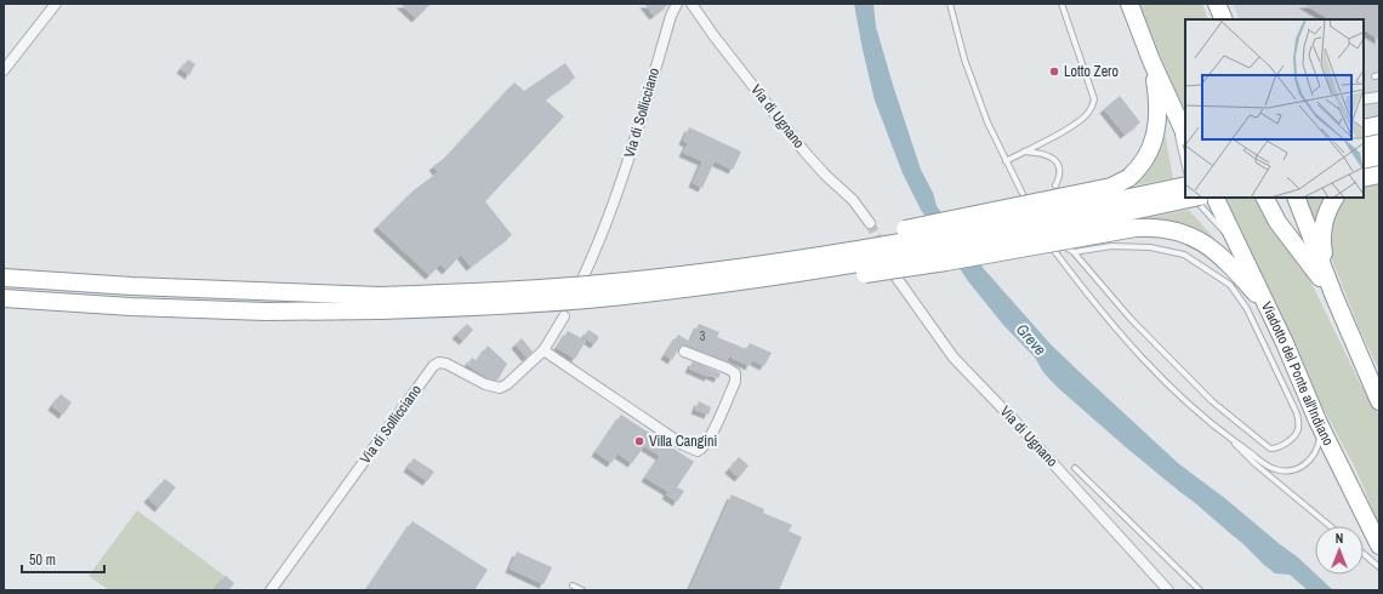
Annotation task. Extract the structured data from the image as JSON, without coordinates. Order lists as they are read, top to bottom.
{
  "streets": {
    "highway": ["Viadotto del Ponte all'Indiano"],
    "street": ["Via di Sollicciano", "Via di Ugnano"]
  },
  "water": ["Greve"],
  "places": ["Lotto Zero", "Villa Cangini"],
  "house_numbers": ["3"],
  "scale_bar": "50 m",
  "north": "top"
}
